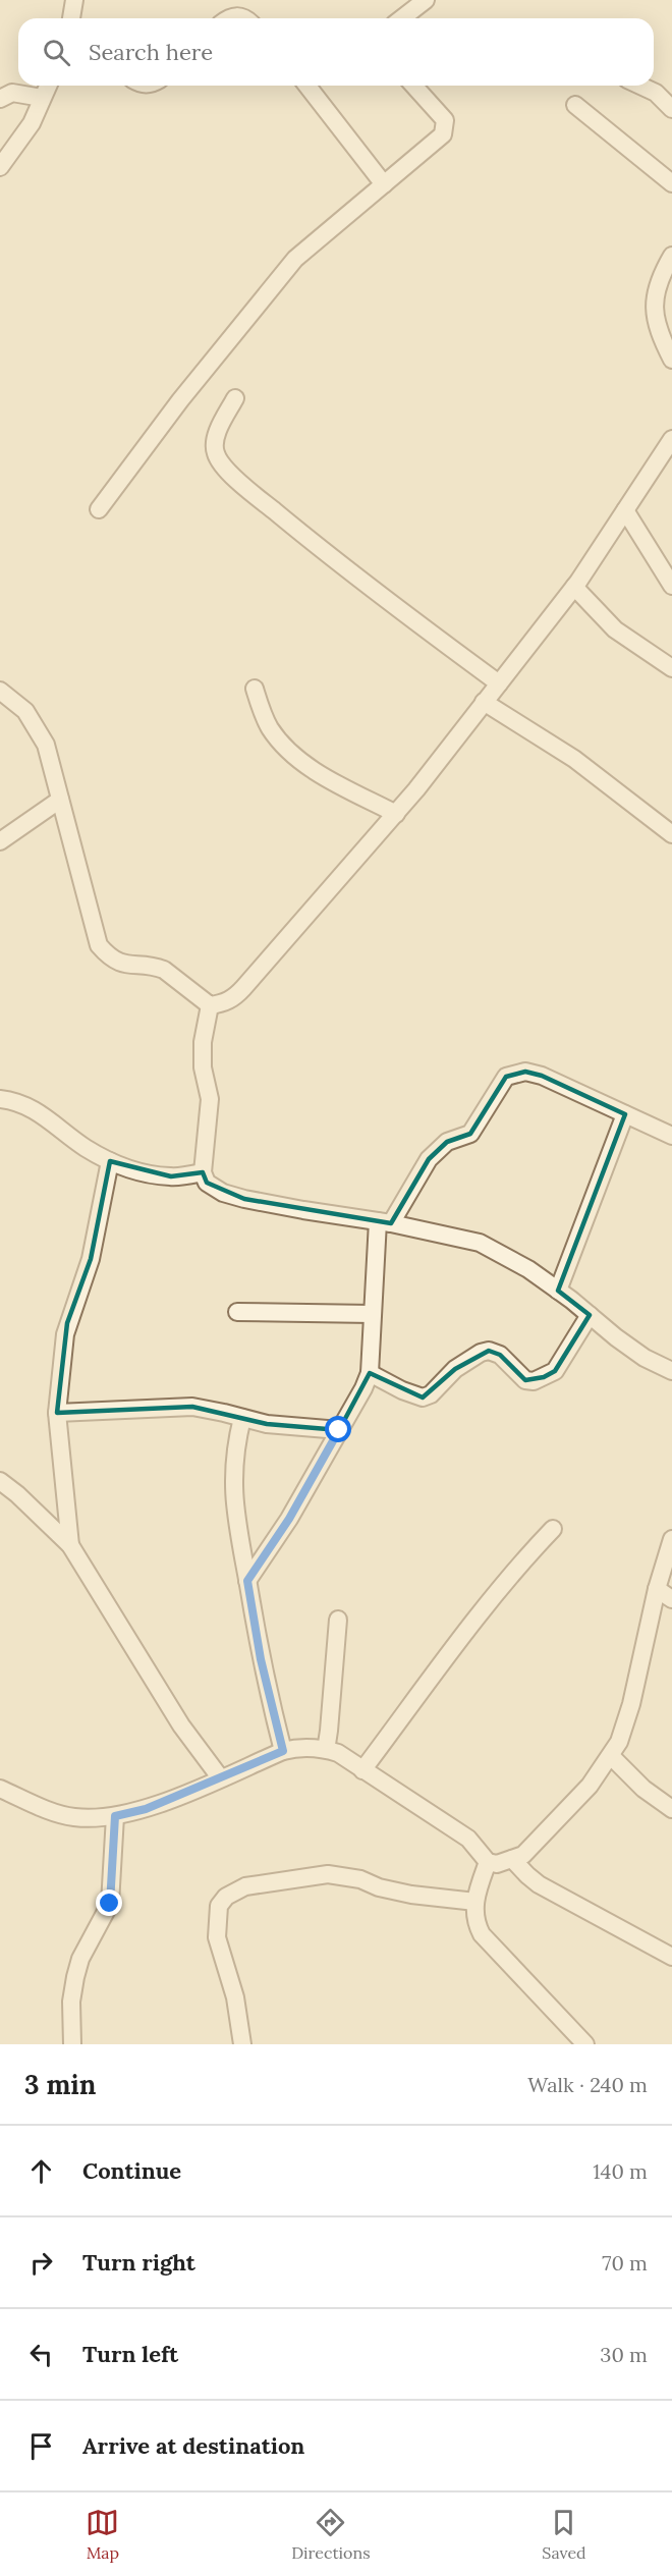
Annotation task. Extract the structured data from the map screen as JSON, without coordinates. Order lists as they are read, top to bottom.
{
  "page": {
    "search": "Search here",
    "heading": ["3 min", "Walk · 240 m"],
    "list": [
      ["Continue", "140 m"],
      ["Turn right", "70 m"],
      ["Turn left", "30 m"],
      "Arrive at destination"
    ],
    "nav": ["Map", "Directions", "Saved"]
  }
}
